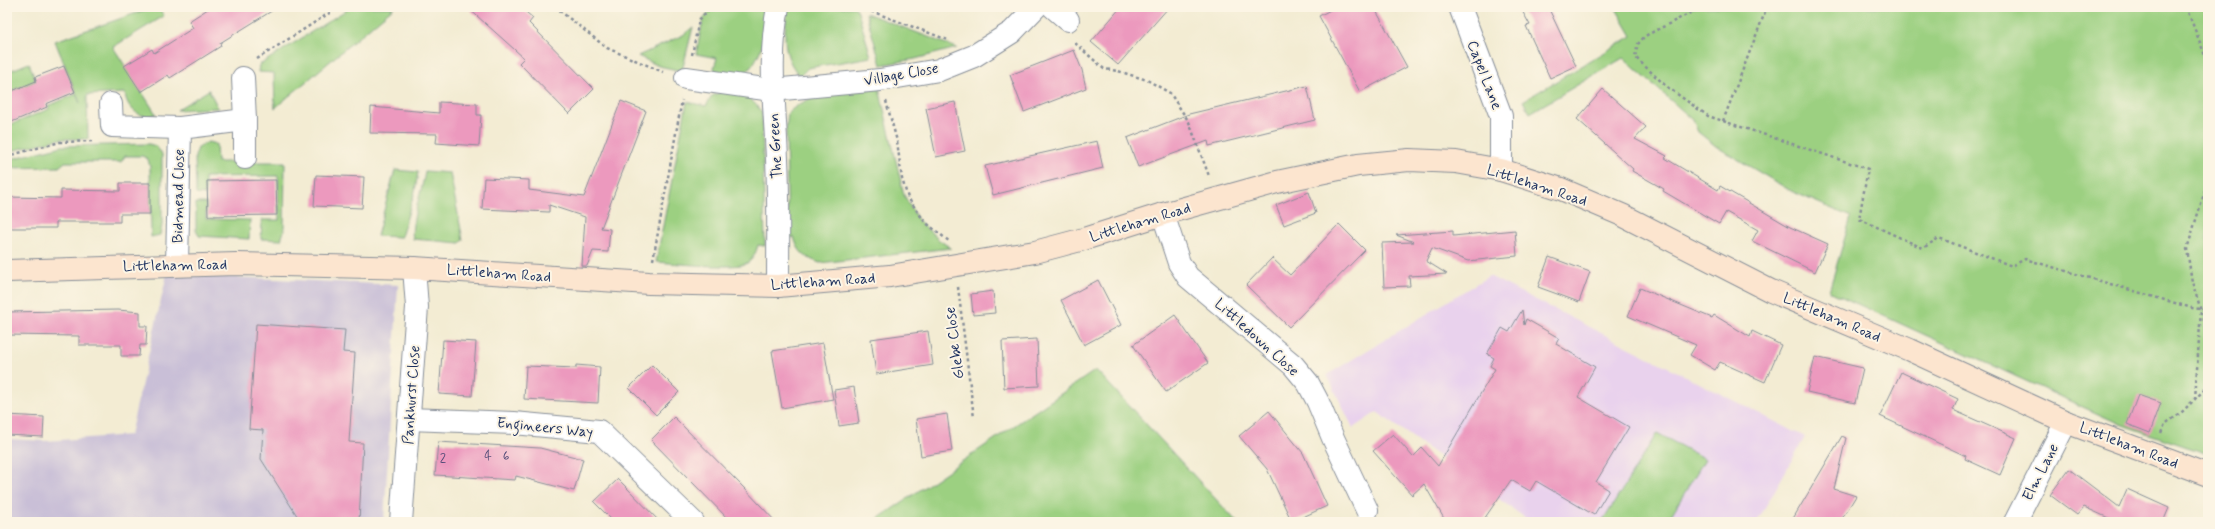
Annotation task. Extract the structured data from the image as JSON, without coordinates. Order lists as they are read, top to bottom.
{
  "streets": {
    "street": [
      "Village Close",
      "Capel Lane",
      "The Green",
      "Littleham Road",
      "Bidmead Close",
      "Littledown Close",
      "Pankhurst Close",
      "Engineers Way",
      "Elm Lane"
    ],
    "path": ["Glebe Close"]
  },
  "crossings": [
    ["Village Close", "The Green"],
    ["Village Close", "Glebe Close"],
    ["Capel Lane", "Littleham Road"],
    ["The Green", "Littleham Road"],
    ["Littleham Road", "Bidmead Close"],
    ["Littleham Road", "Littledown Close"],
    ["Littleham Road", "Glebe Close"],
    ["Littleham Road", "Pankhurst Close"],
    ["Littleham Road", "Elm Lane"],
    ["Pankhurst Close", "Engineers Way"]
  ],
  "house_numbers": ["4", "6", "2"]
}
